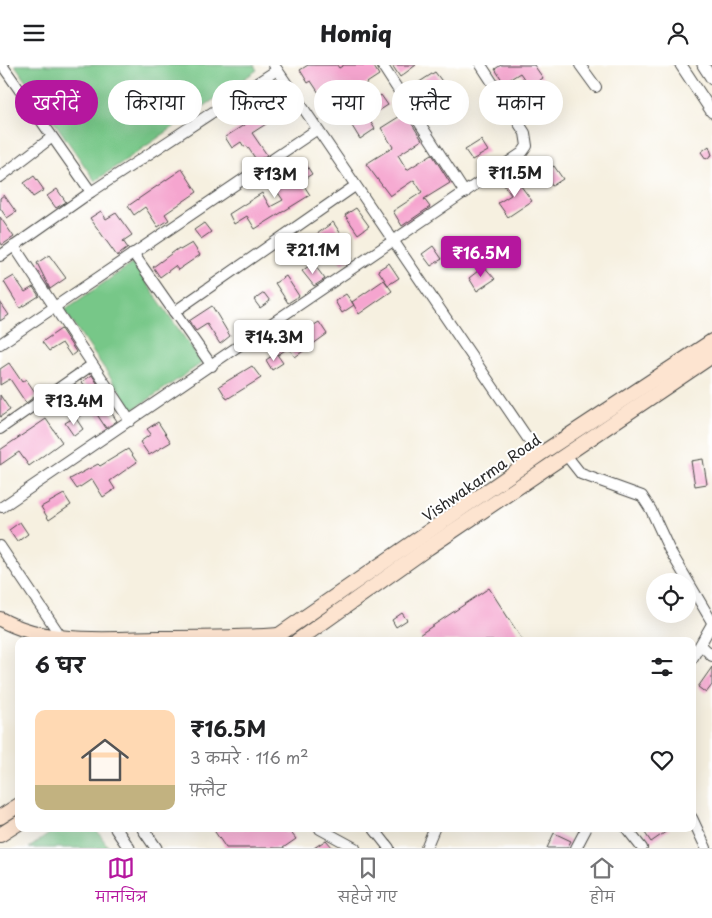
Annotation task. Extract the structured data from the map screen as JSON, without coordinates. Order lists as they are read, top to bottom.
{
  "streets": {
    "main road": ["Vishwakarma Road"]
  },
  "page": {
    "header": "Homiq",
    "chip": [
      "खरीदें",
      "किराया",
      "फ़िल्टर",
      "नया",
      "फ़्लैट",
      "मकान"
    ],
    "price": [
      "₹11.5M",
      "₹13M",
      "₹21.1M",
      "₹16.5M",
      "₹14.3M",
      "₹13.4M"
    ],
    "heading": "6 घर",
    "list": [
      {
        "name": "₹16.5M",
        "note": "3 कमरे · 116 m² · फ़्लैट"
      }
    ],
    "tabs": ["मानचित्र", "सहेजे गए", "होम"]
  }
}
